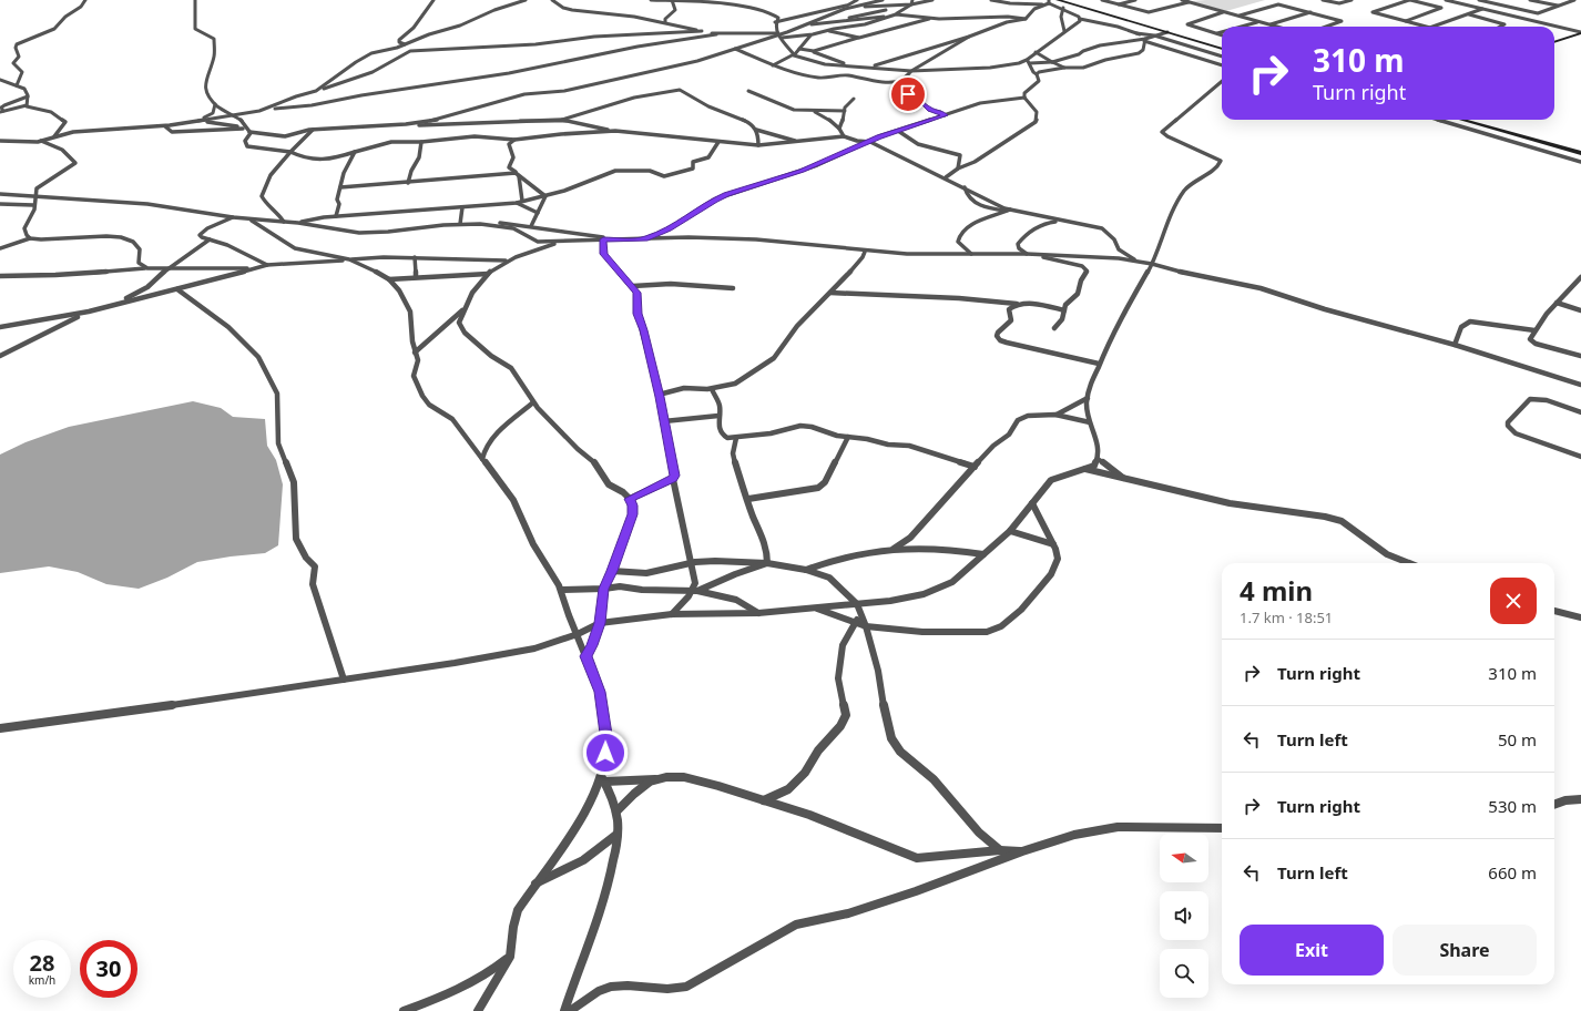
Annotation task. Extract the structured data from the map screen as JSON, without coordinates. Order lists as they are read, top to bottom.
{
  "north": "left",
  "page": {
    "turn": ["310 m", "Turn right"],
    "heading": ["4 min", "1.7 km · 18:51"],
    "list": [
      {
        "name": "Turn right",
        "value": "310 m"
      },
      {
        "name": "Turn left",
        "value": "50 m"
      },
      {
        "name": "Turn right",
        "value": "530 m"
      },
      {
        "name": "Turn left",
        "value": "660 m"
      }
    ],
    "buttons": ["Exit", "Share"],
    "speed": "28 km/h",
    "limit": "30"
  }
}
